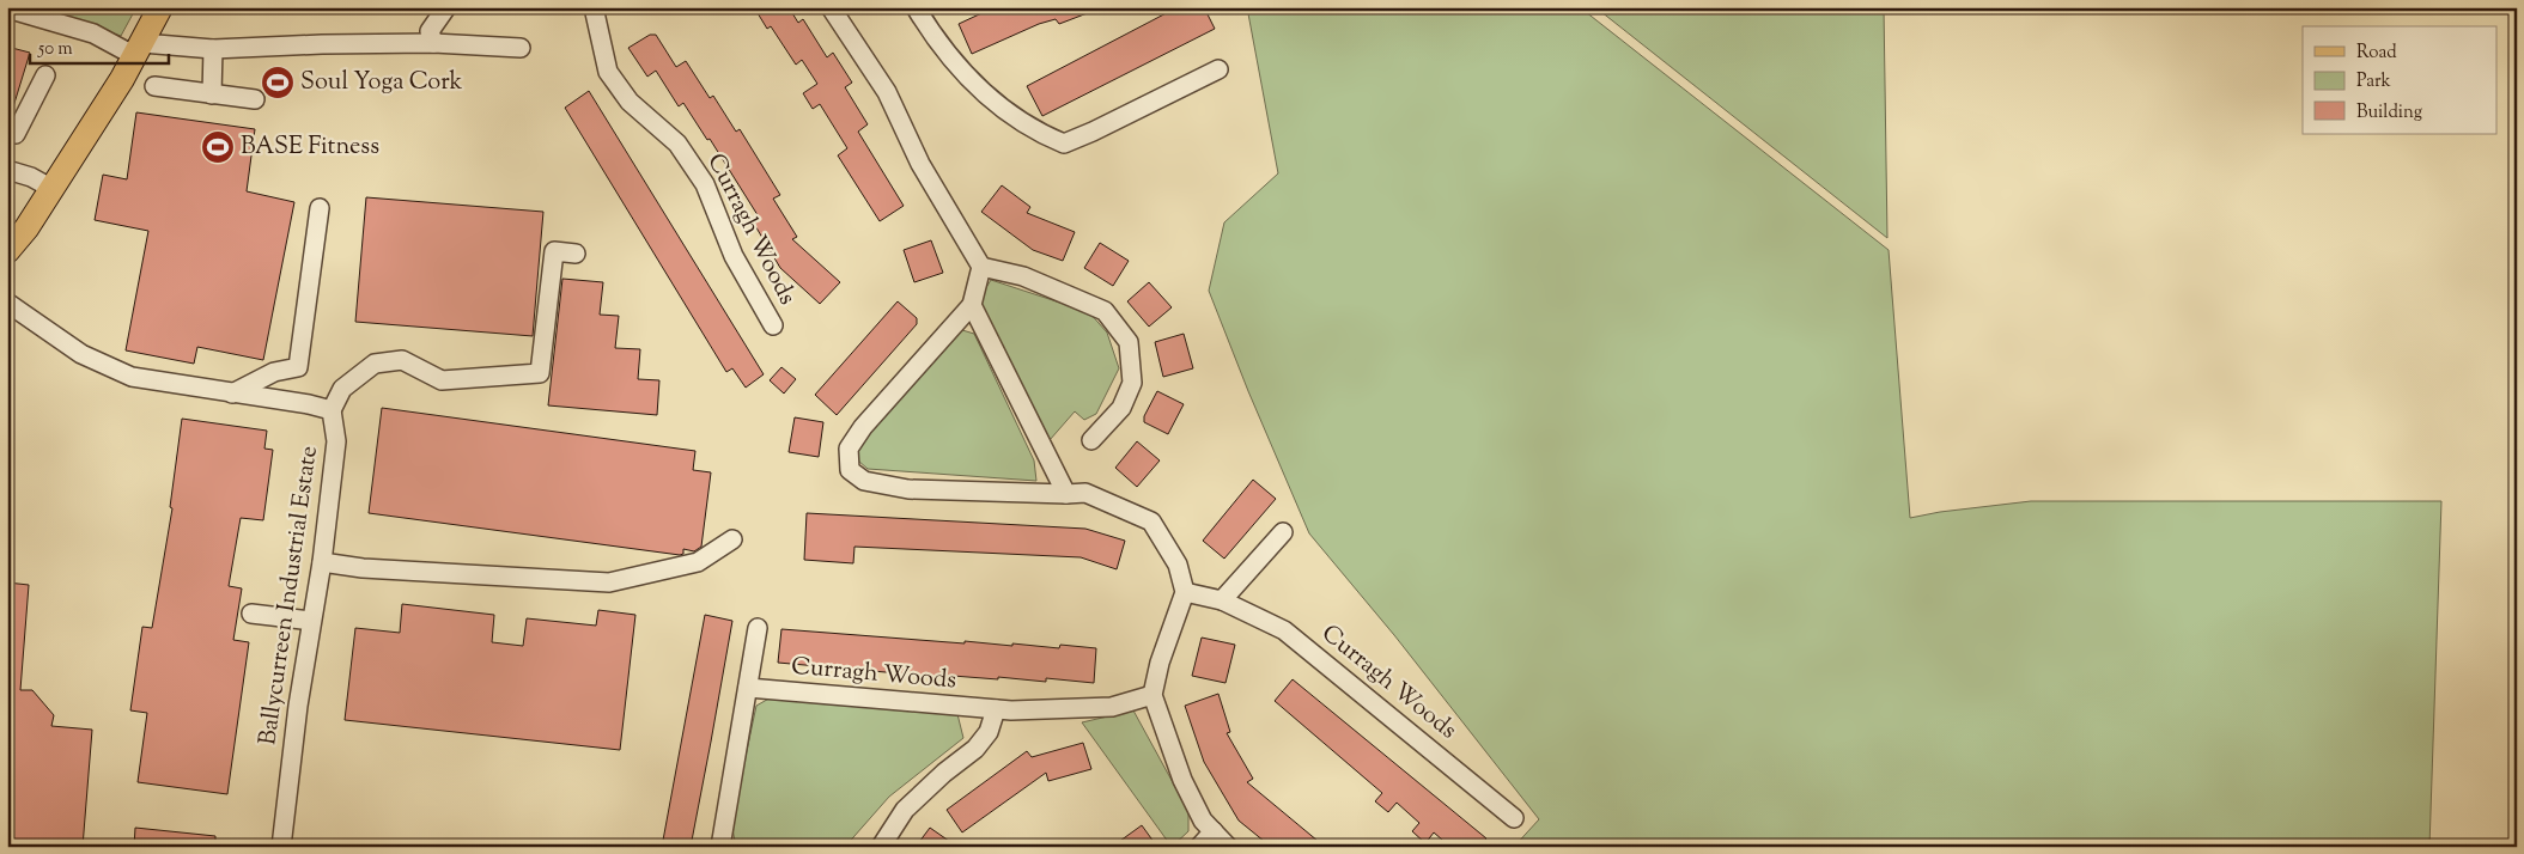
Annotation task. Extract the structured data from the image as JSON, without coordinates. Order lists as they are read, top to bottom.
{
  "streets": {
    "street": ["Curragh Woods", "Ballycurreen Industrial Estate"]
  },
  "places": {
    "sports": ["Soul Yoga Cork", "BASE Fitness"]
  },
  "legend": ["Road", "Park", "Building"],
  "scale_bar": "50 m"
}
